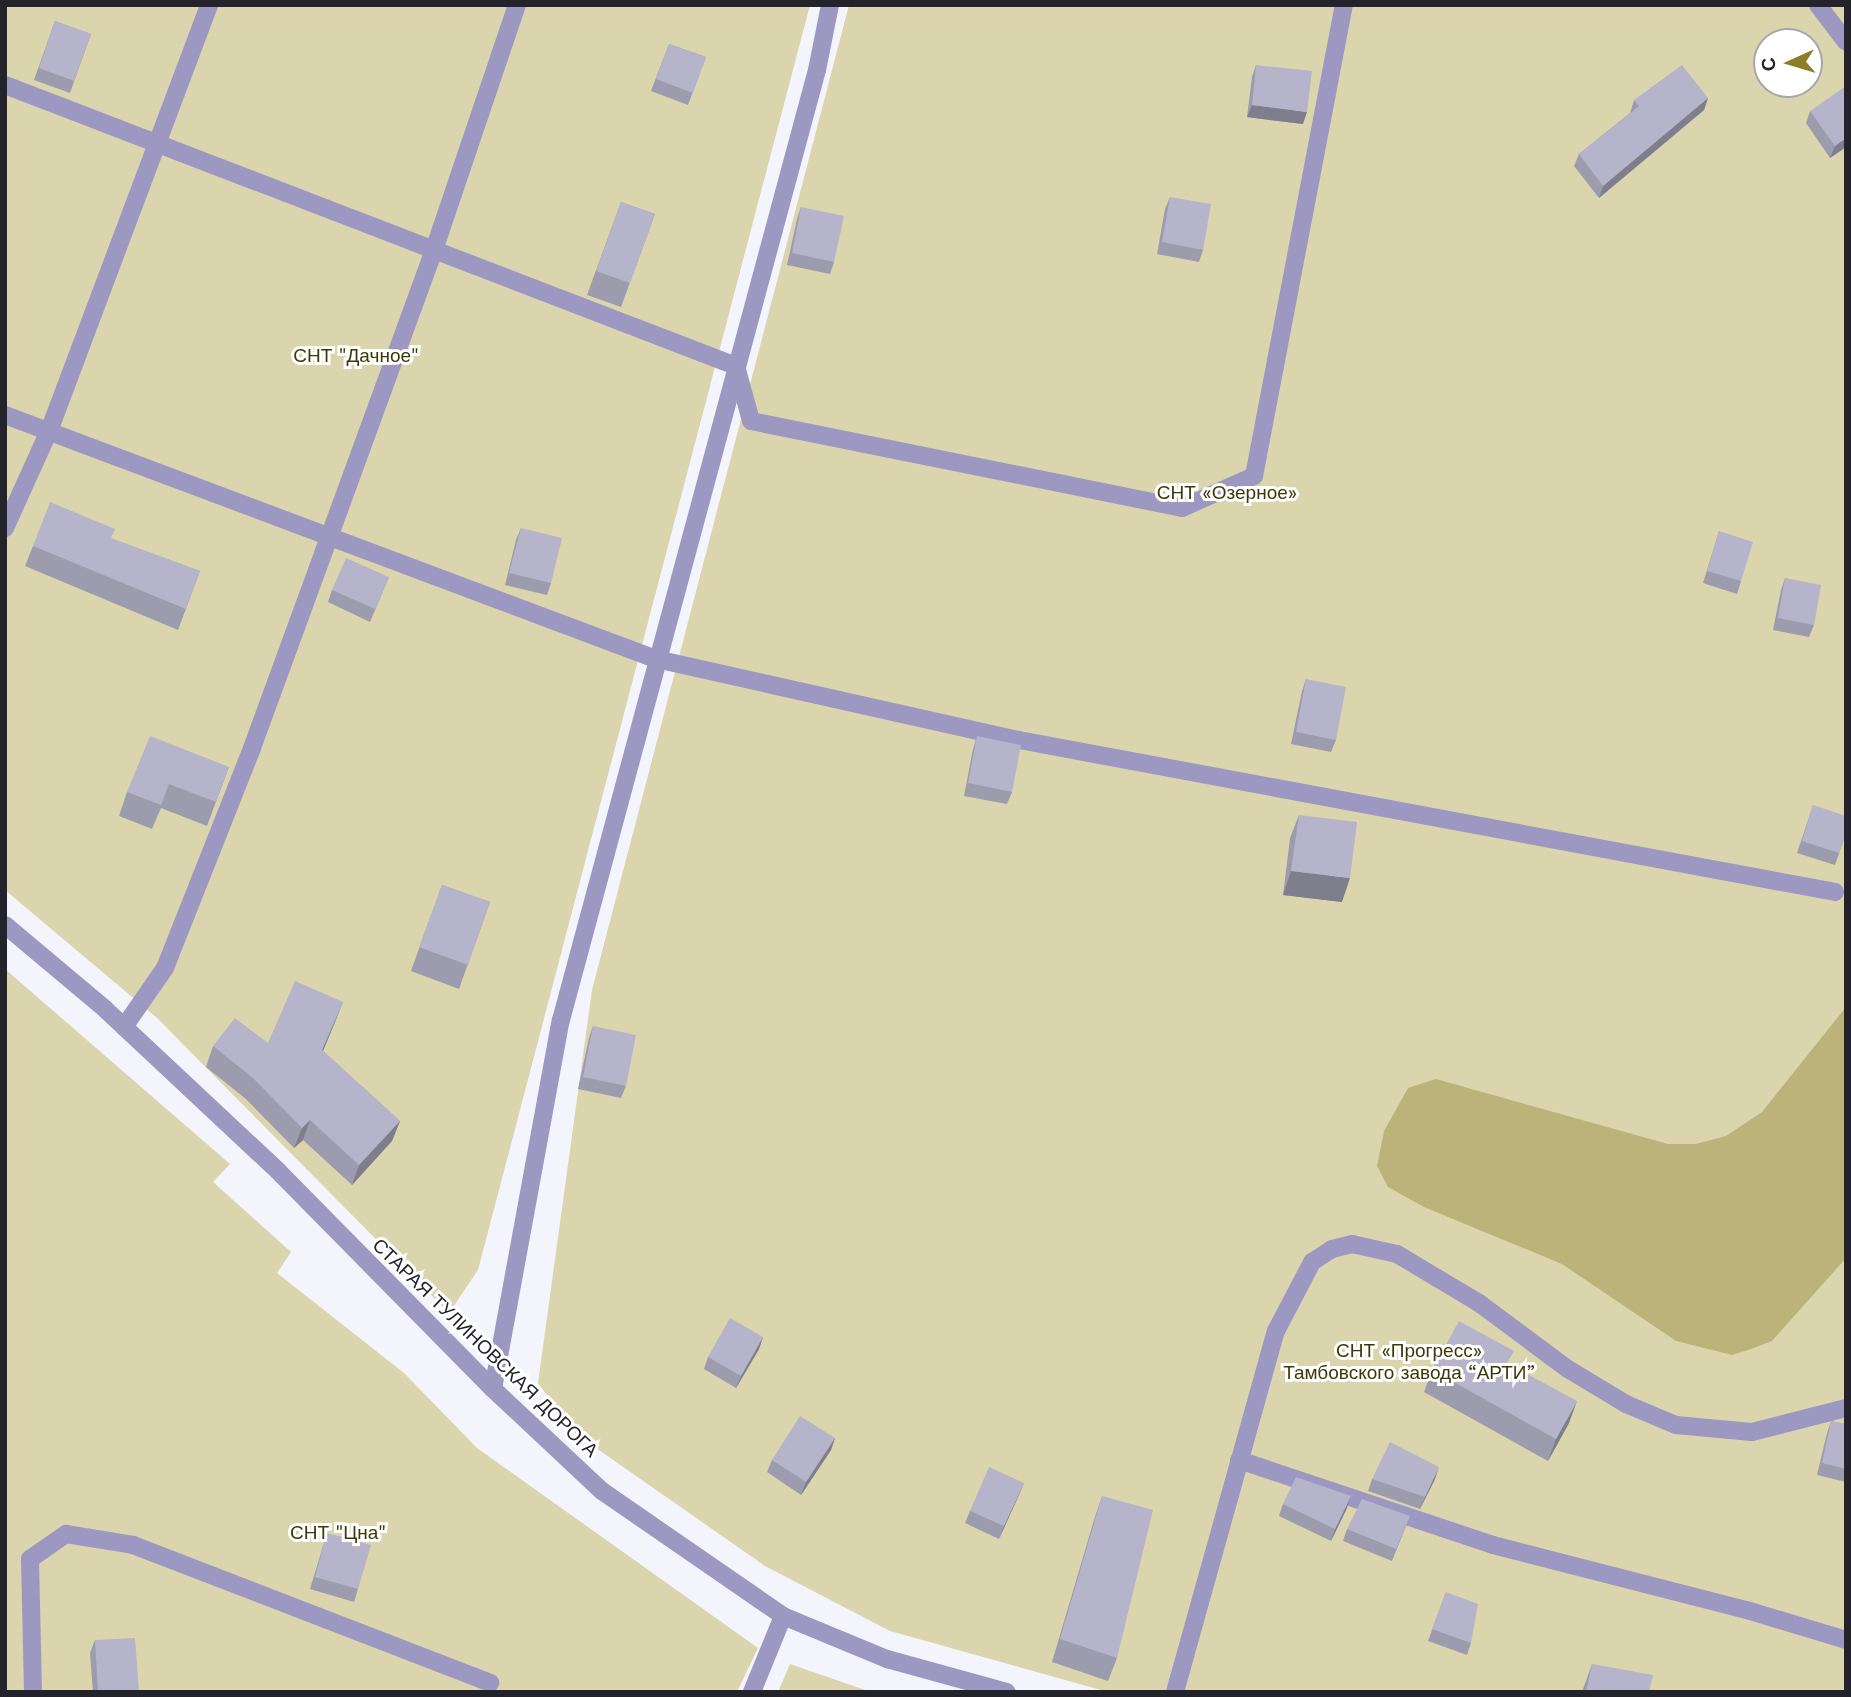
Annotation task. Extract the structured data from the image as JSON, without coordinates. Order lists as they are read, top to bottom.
{
  "streets": {
    "street": ["СТАРАЯ ТУЛИНОВСКАЯ ДОРОГА"]
  },
  "parks": [
    "СНТ \"Дачное\"",
    "СНТ «Озерное»",
    "СНТ «Прогресс» Тамбовского завода “АРТИ”",
    "СНТ \"Цна\""
  ],
  "north": "left"
}
